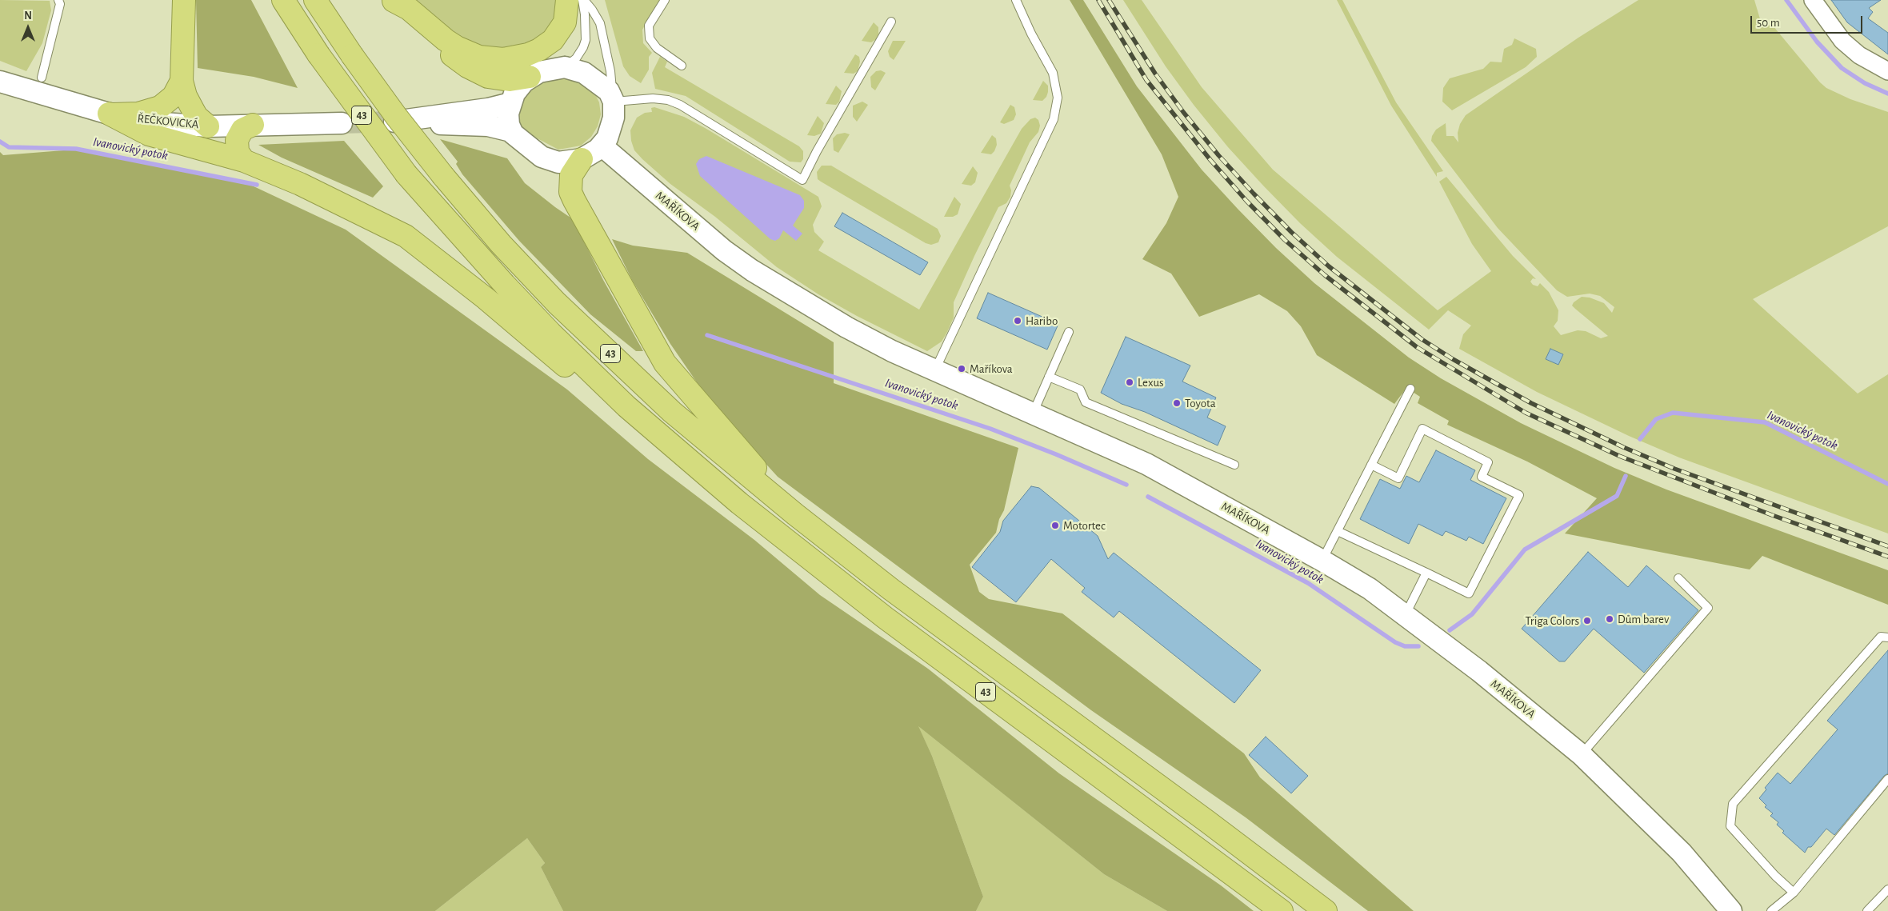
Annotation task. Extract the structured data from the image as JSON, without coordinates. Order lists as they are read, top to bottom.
{
  "streets": {
    "highway": ["43"],
    "street": ["ŘEČKOVICKÁ", "MAŘÍKOVA"]
  },
  "water": ["Ivanovický potok"],
  "places": [
    "Haribo",
    "Maříkova",
    "Lexus",
    "Toyota",
    "Motortec",
    "Dům barev",
    "Triga Colors"
  ],
  "scale_bar": "50 m",
  "north": "top"
}
